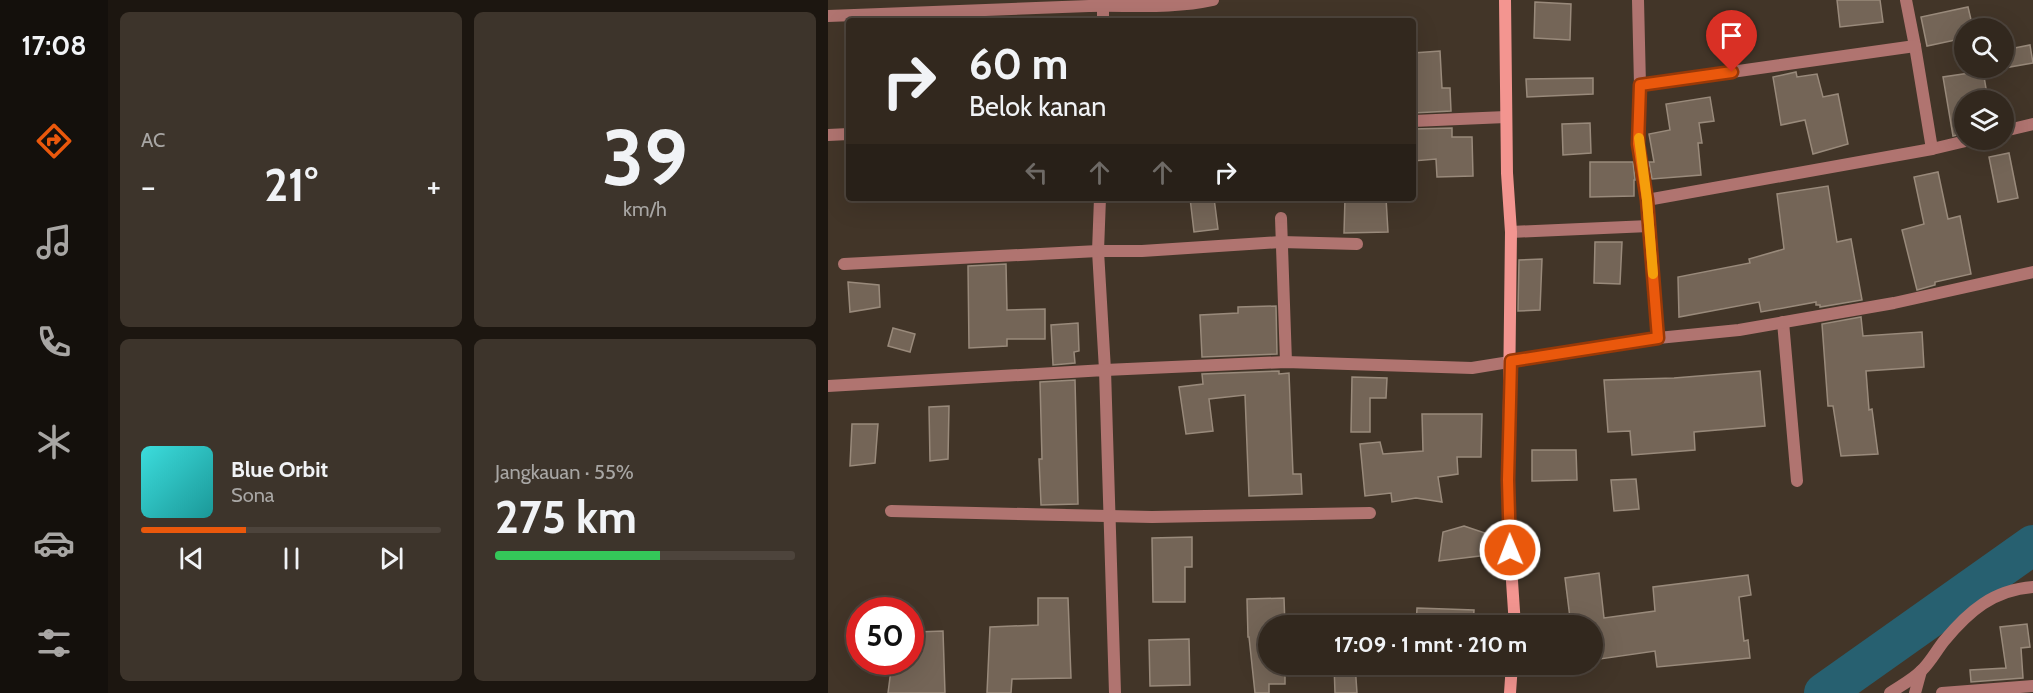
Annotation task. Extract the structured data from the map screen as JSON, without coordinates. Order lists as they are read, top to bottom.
{
  "page": {
    "tabs": "17:08",
    "tile": [
      "AC",
      ["39", "km/h"],
      ["Jangkauan · 55%", "275 km"]
    ],
    "turn": ["60 m", "Belok kanan"],
    "heat": ["−", "21°", "+"],
    "song": ["Blue Orbit", "Sona"],
    "limit": "50",
    "trip": "17:09 · 1 mnt · 210 m"
  }
}
